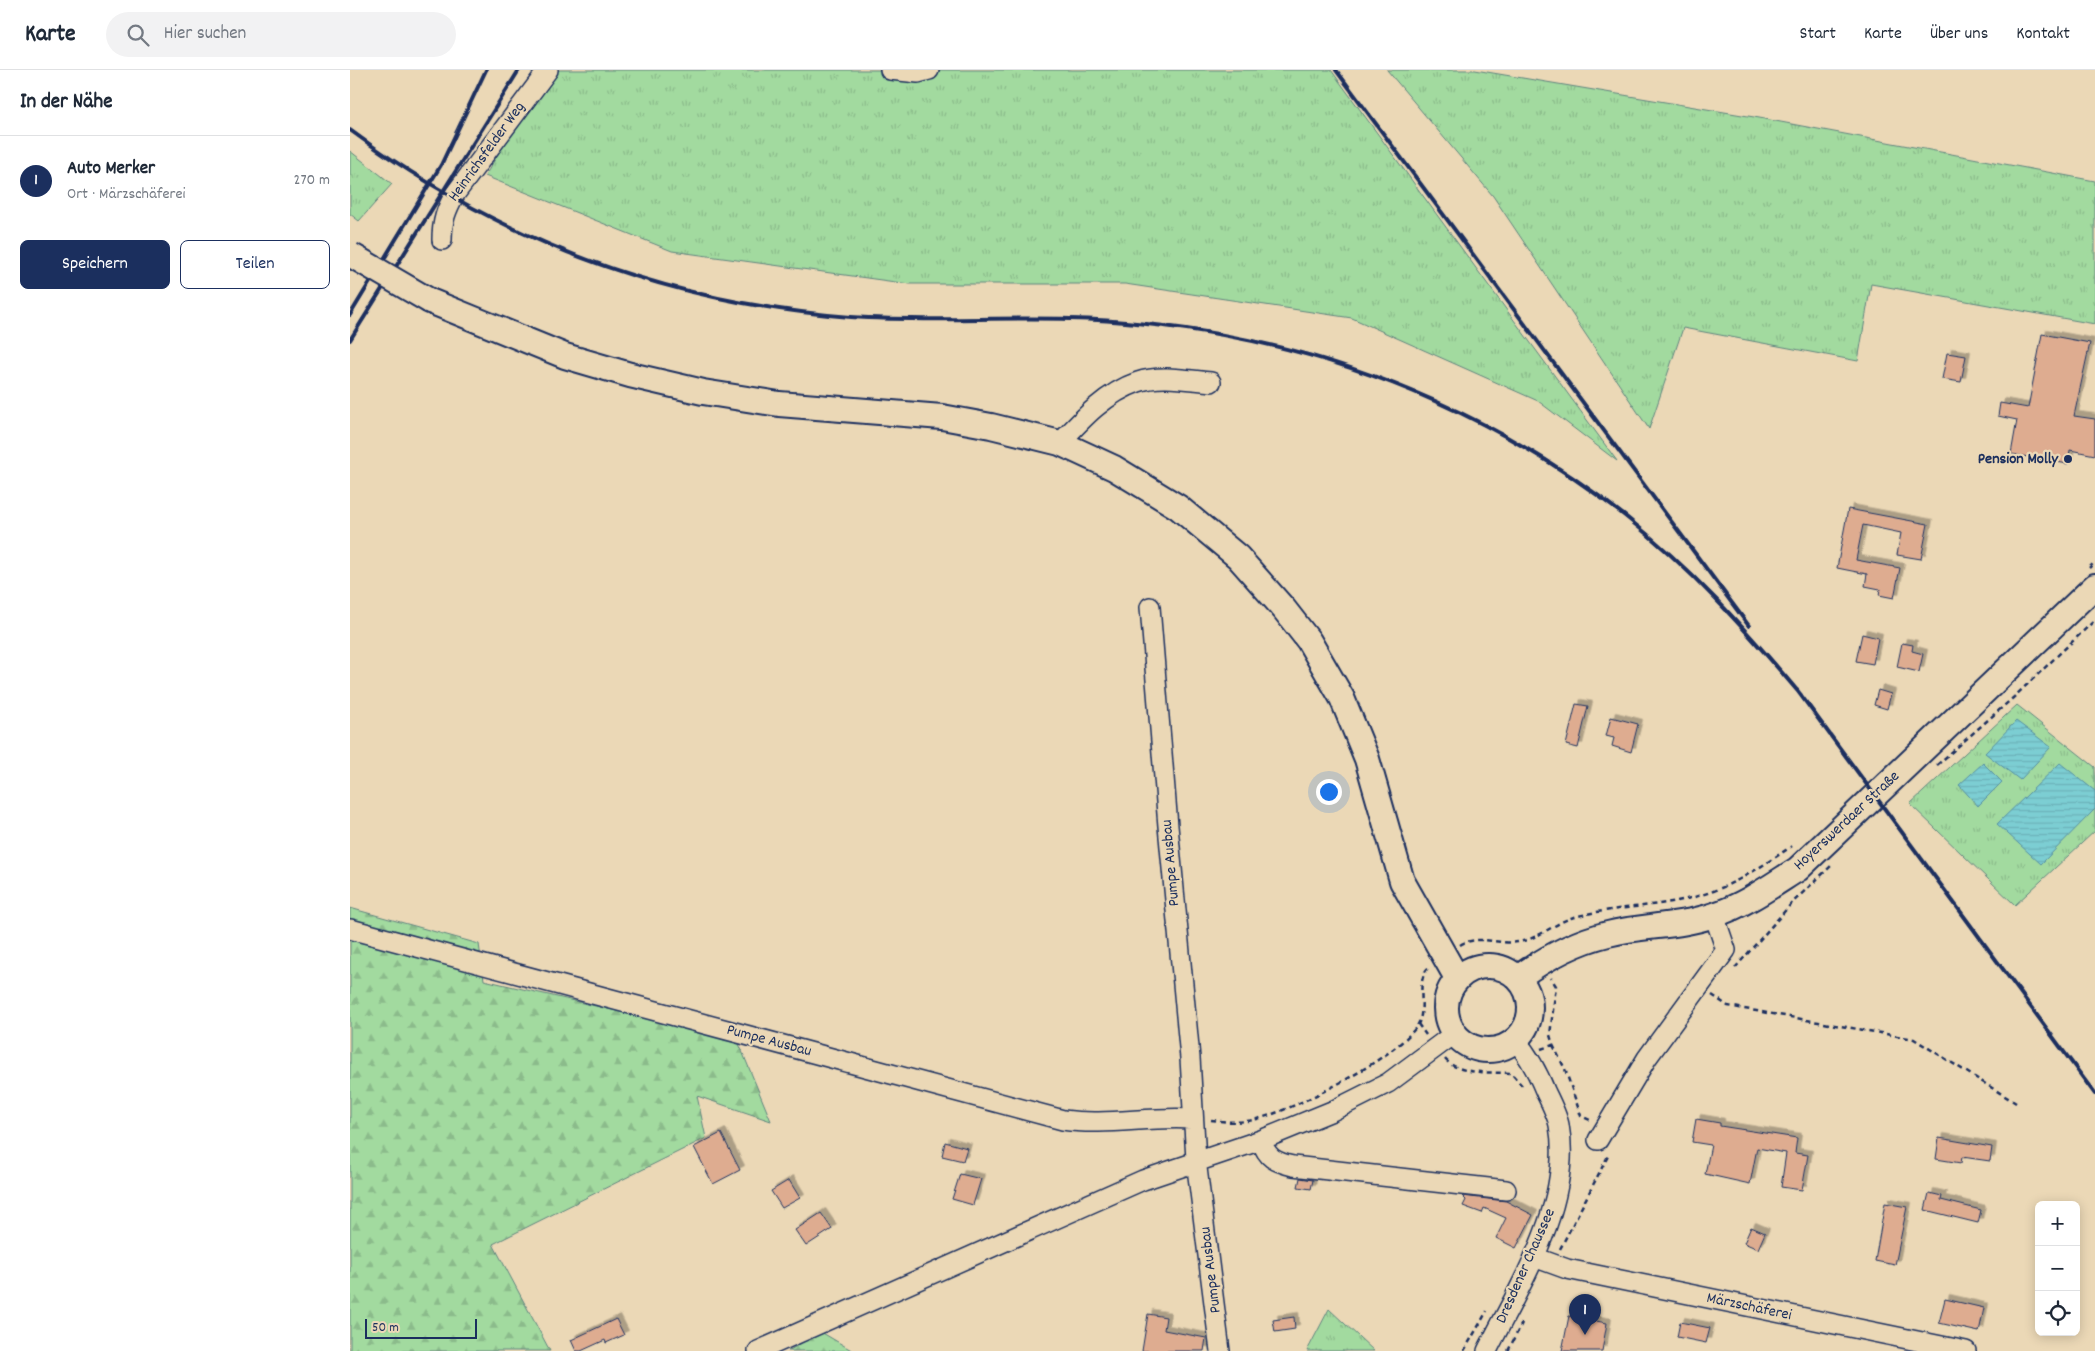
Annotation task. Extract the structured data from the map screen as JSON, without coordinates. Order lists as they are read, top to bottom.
{
  "streets": {
    "main road": ["Hoyerswerdaer Straße"],
    "street": [
      "Heinrichsfelder Weg",
      "Pumpe Ausbau",
      "Dresdener Chaussee",
      "Märzschäferei"
    ]
  },
  "crossings": [
    ["Hoyerswerdaer Straße", "Dresdener Chaussee"],
    ["Dresdener Chaussee", "Märzschäferei"]
  ],
  "places": ["Pension Molly"],
  "scale_bar": "50 m",
  "page": {
    "header": "Karte",
    "search": "Hier suchen",
    "nav": [
      "Start",
      "Karte",
      "Über uns",
      "Kontakt"
    ],
    "heading": "In der Nähe",
    "list": [
      {
        "mark": "1",
        "name": "Auto Merker",
        "note": "Ort · Märzschäferei",
        "value": "270 m"
      }
    ],
    "buttons": ["Speichern", "Teilen"],
    "map_buttons": ["+", "−"],
    "pins": "1",
    "scale": "50 m"
  }
}
